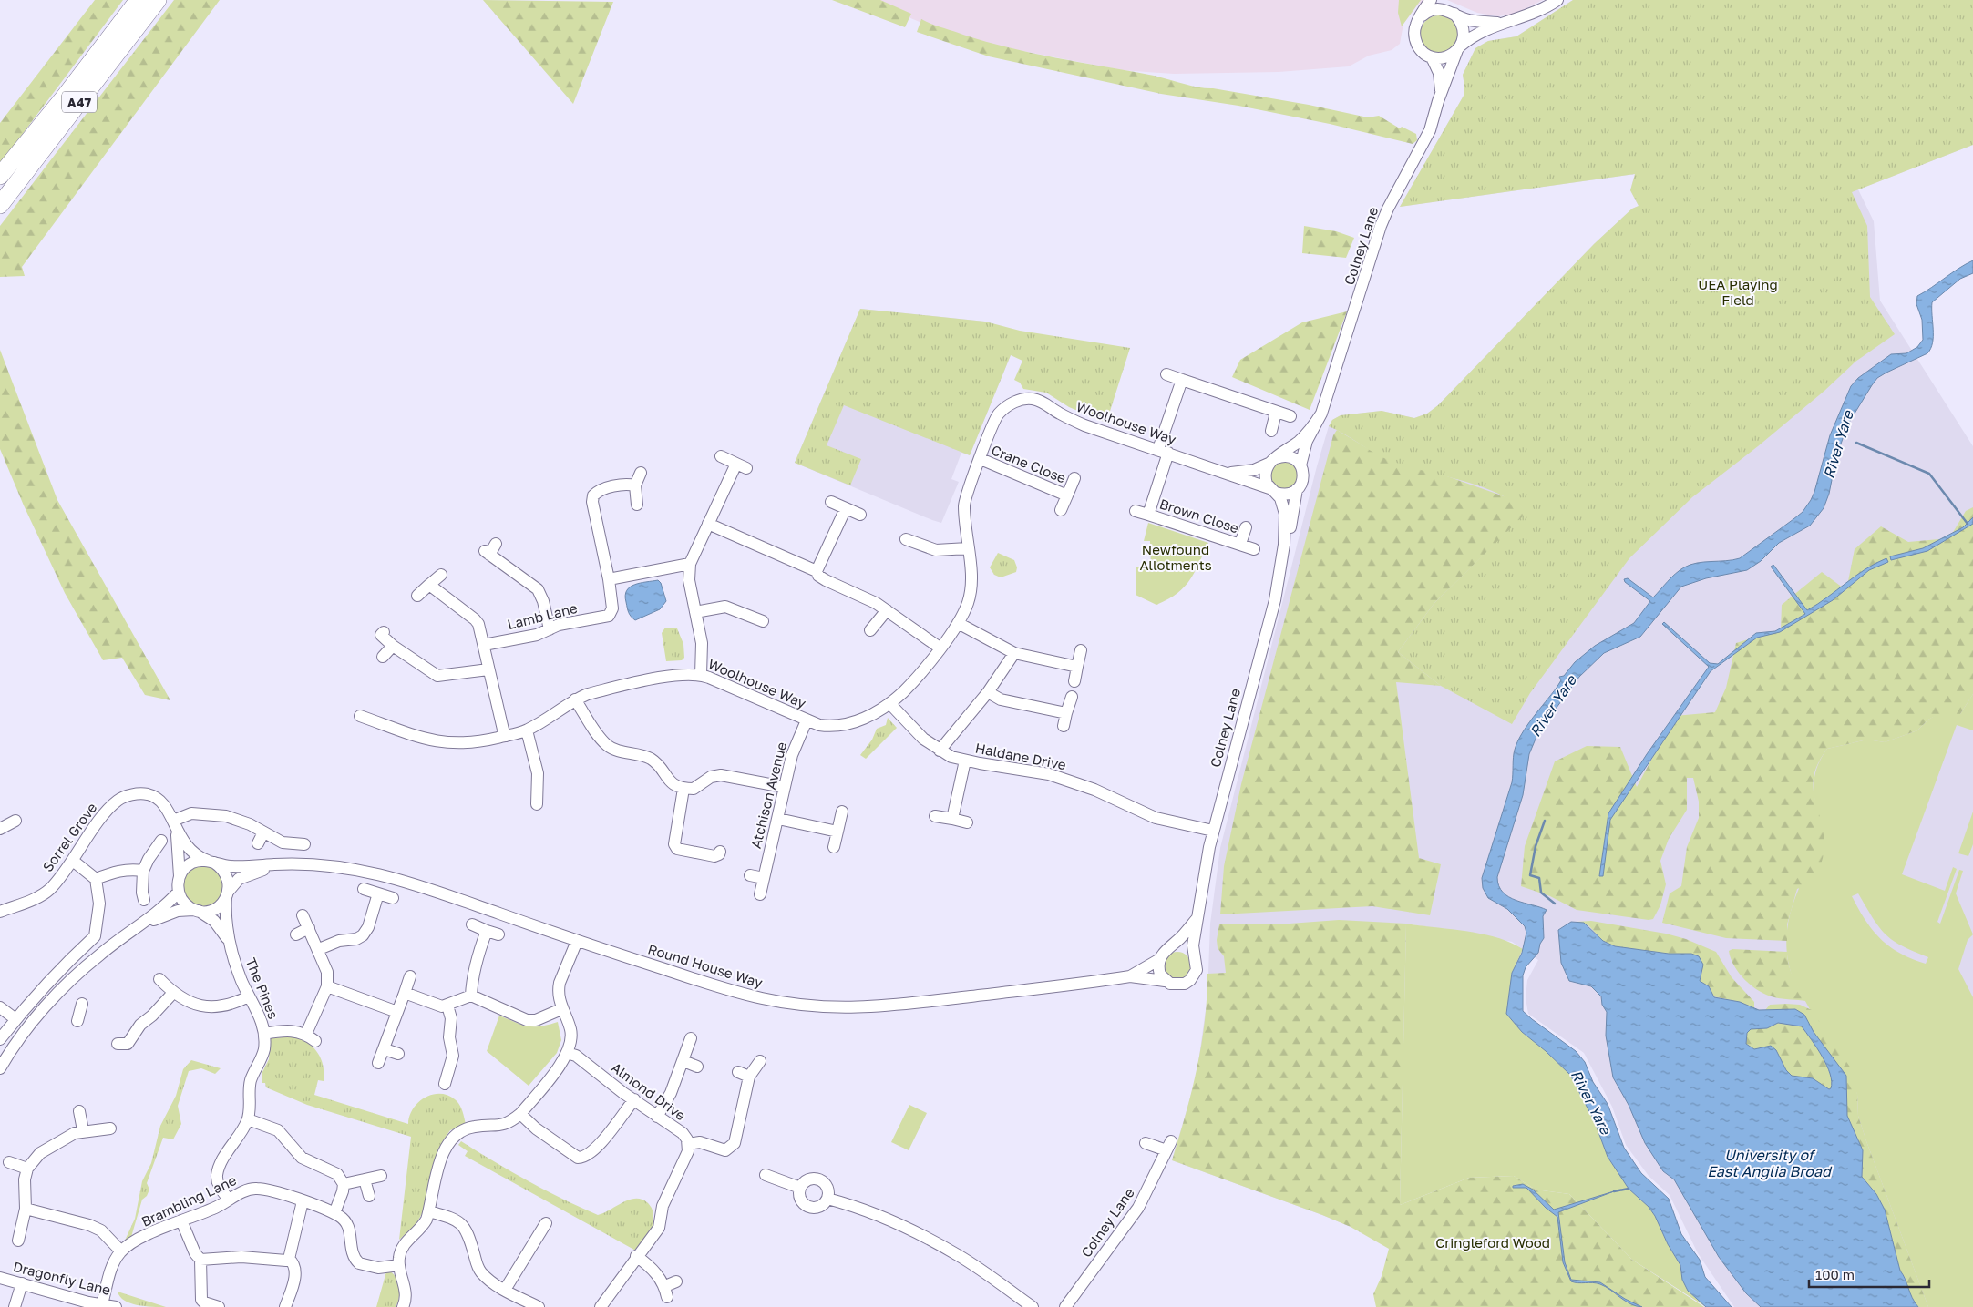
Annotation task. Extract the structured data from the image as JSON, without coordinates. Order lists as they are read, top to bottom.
{
  "streets": {
    "highway": ["A47"],
    "street": [
      "Colney Lane",
      "Woolhouse Way",
      "Crane Close",
      "Brown Close",
      "Lamb Lane",
      "Haldane Drive",
      "Atchison Avenue",
      "Sorrel Grove",
      "Round House Way",
      "The Pines",
      "Almond Drive",
      "Brambling Lane",
      "Dragonfly Lane"
    ]
  },
  "crossings": [
    ["Colney Lane", "Woolhouse Way"],
    ["Colney Lane", "Haldane Drive"],
    ["Colney Lane", "Round House Way"],
    ["Woolhouse Way", "Crane Close"],
    ["Woolhouse Way", "Brown Close"],
    ["Woolhouse Way", "Haldane Drive"],
    ["Woolhouse Way", "Atchison Avenue"],
    ["Sorrel Grove", "Round House Way"],
    ["Sorrel Grove", "The Pines"],
    ["Round House Way", "The Pines"],
    ["The Pines", "Brambling Lane"],
    ["Brambling Lane", "Dragonfly Lane"]
  ],
  "water": ["River Yare", "University of East Anglia Broad"],
  "parks": ["UEA Playing Field", "Newfound Allotments", "Cringleford Wood"],
  "scale_bar": "100 m"
}
